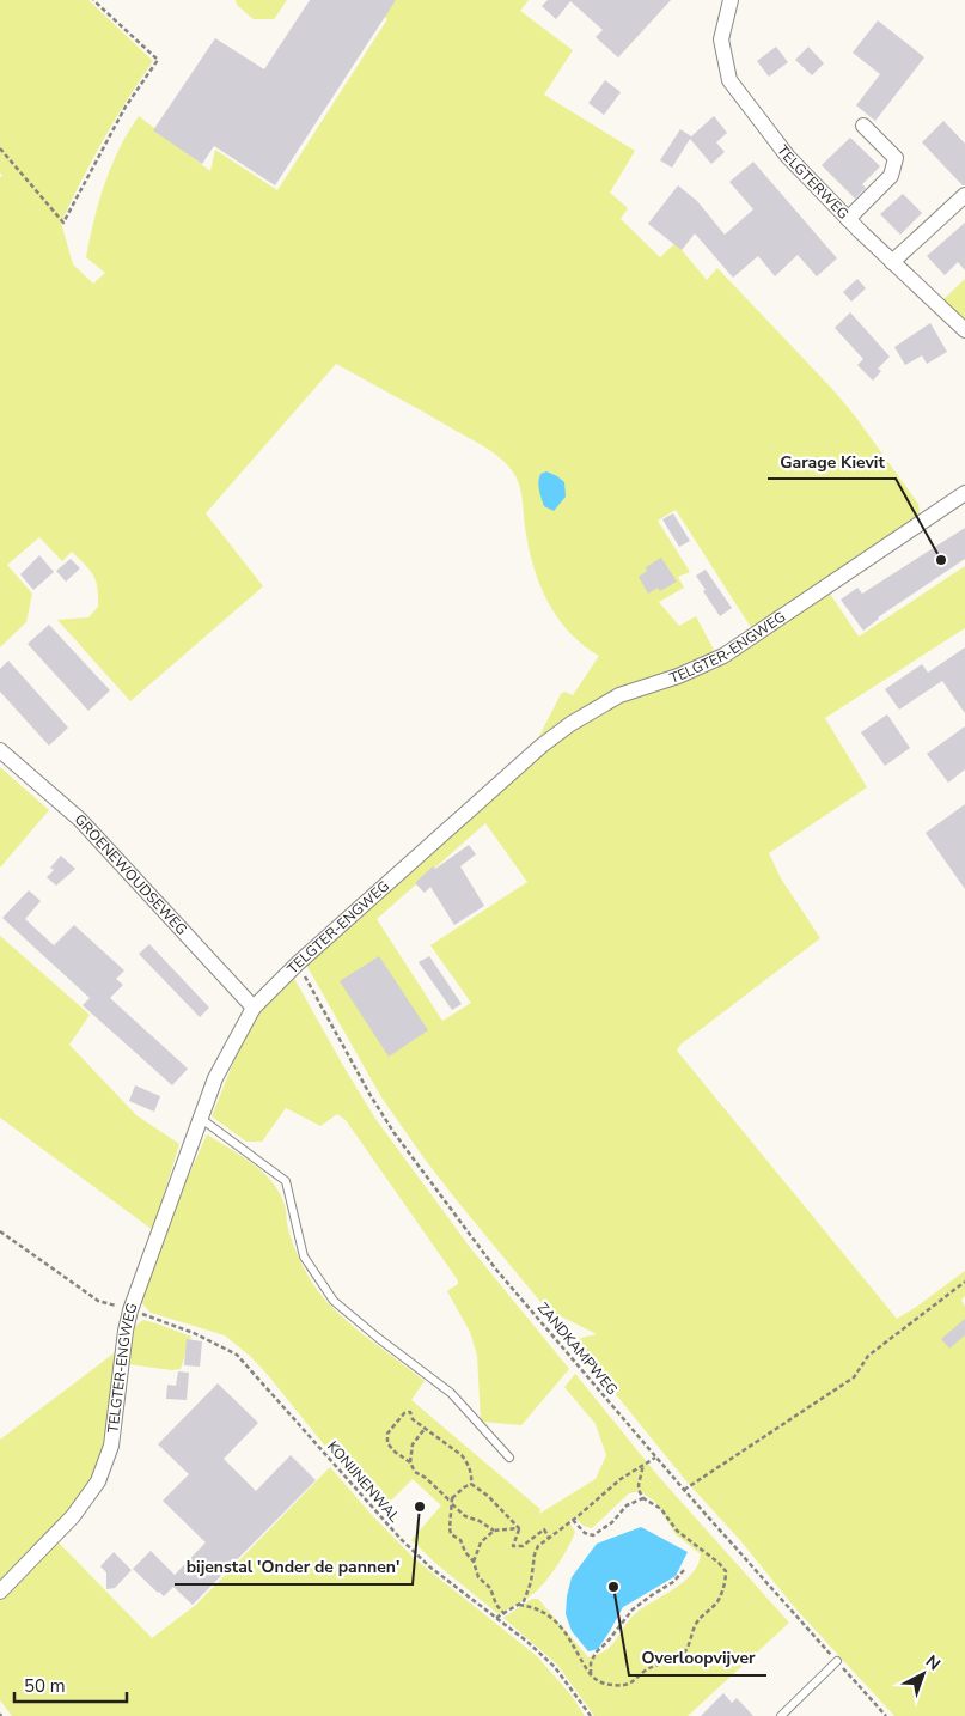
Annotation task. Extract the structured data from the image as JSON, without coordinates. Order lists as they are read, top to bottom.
{
  "streets": {
    "street": ["TELGTERWEG", "TELGTER-ENGWEG", "GROENEWOUDSEWEG"],
    "path": ["ZANDKAMPWEG", "KONIJNENWAL"]
  },
  "crossings": [
    ["TELGTER-ENGWEG", "GROENEWOUDSEWEG"],
    ["TELGTER-ENGWEG", "ZANDKAMPWEG"],
    ["TELGTER-ENGWEG", "KONIJNENWAL"]
  ],
  "places": ["Garage Kievit", "bijenstal 'Onder de pannen'", "Overloopvijver"],
  "scale_bar": "50 m",
  "north": "top right"
}
